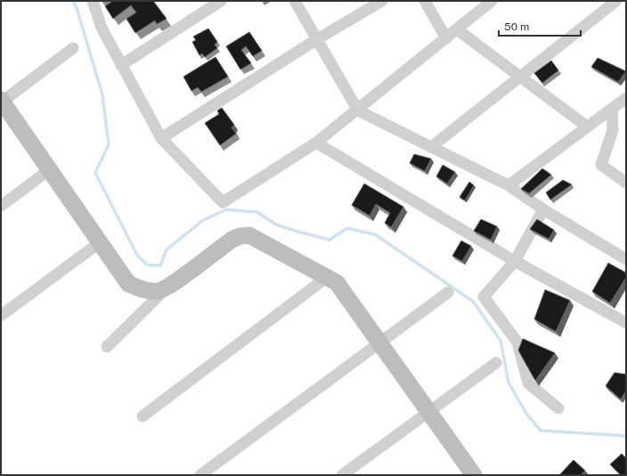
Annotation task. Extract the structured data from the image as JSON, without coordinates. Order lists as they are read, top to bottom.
{
  "scale_bar": "50 m"
}
